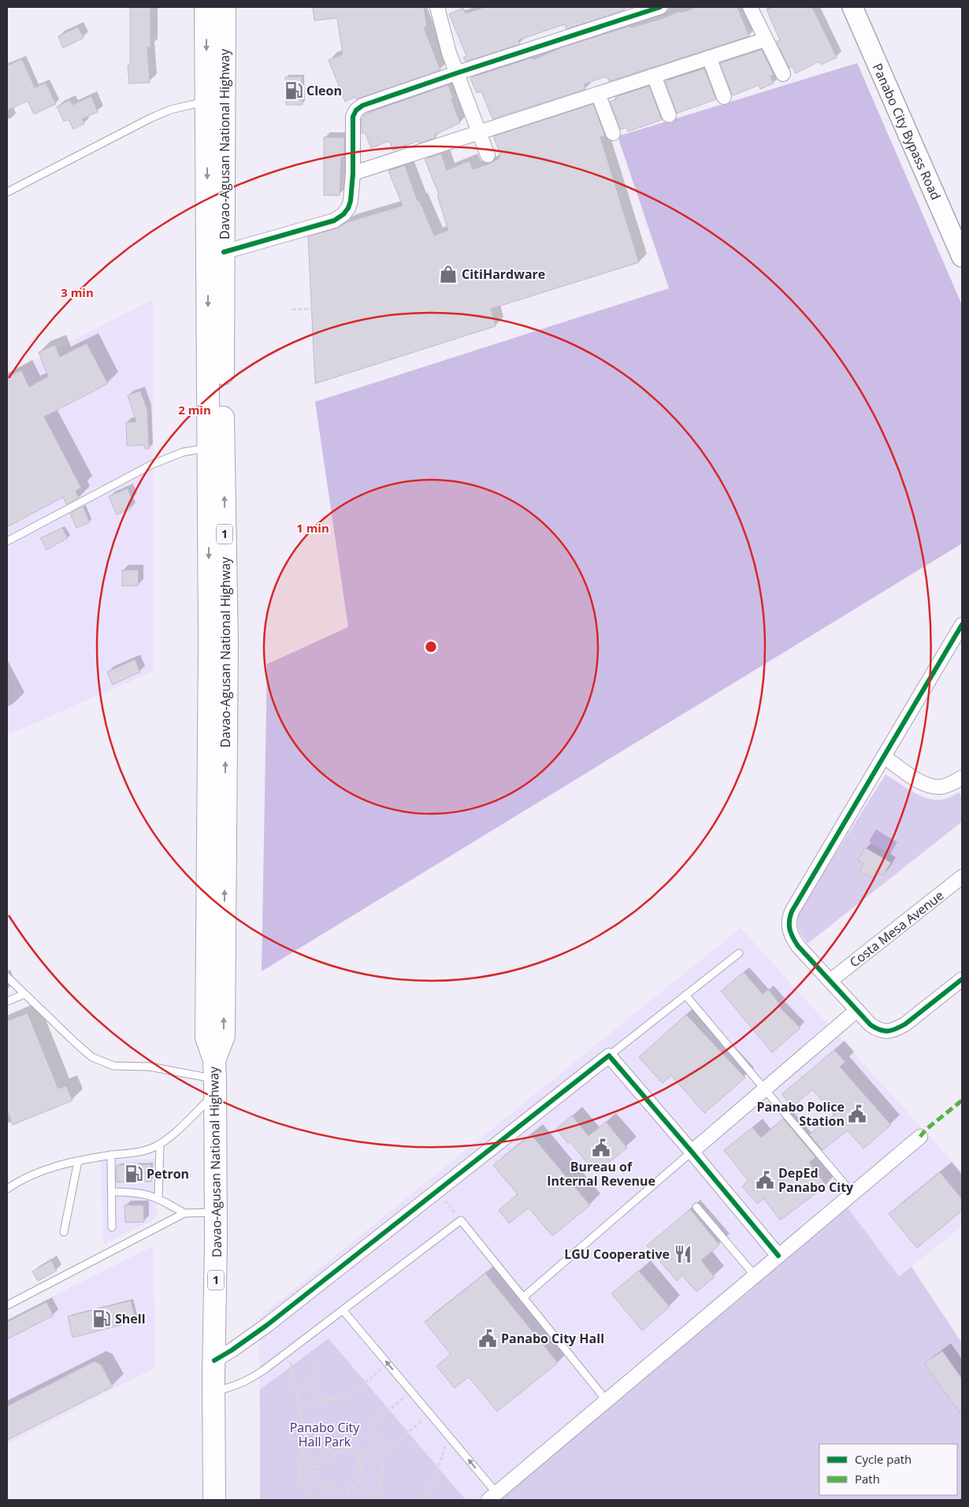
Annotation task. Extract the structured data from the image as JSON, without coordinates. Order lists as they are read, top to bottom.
{
  "streets": {
    "highway": ["Davao-Agusan National Highway", "1"],
    "main road": ["Panabo City Bypass Road"],
    "street": ["Costa Mesa Avenue"]
  },
  "parks": ["Panabo City Hall Park"],
  "places": {
    "fuel station": ["Cleon", "Petron", "Shell"],
    "shop": ["CitiHardware"],
    "public building": [
      "Panabo Police Station",
      "Bureau of Internal Revenue",
      "DepEd Panabo City",
      "Panabo City Hall"
    ],
    "restaurant": ["LGU Cooperative"]
  },
  "legend": ["Cycle path", "Path"],
  "rings": ["3 min", "2 min", "1 min"]
}
